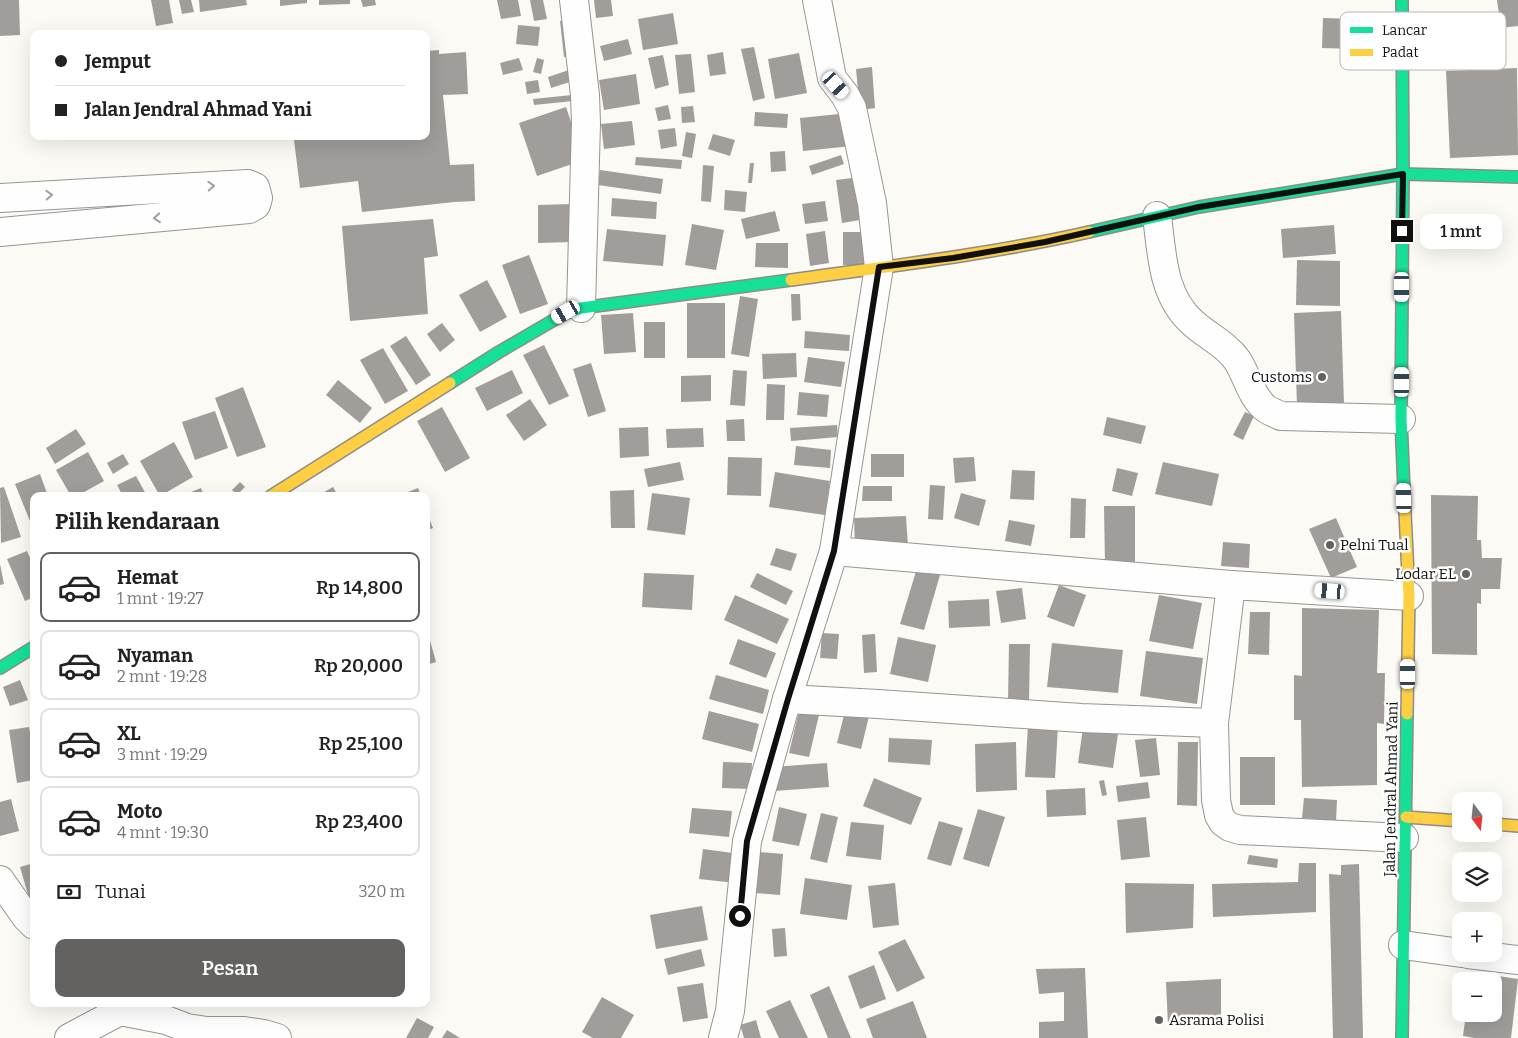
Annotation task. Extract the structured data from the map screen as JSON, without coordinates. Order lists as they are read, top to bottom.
{
  "streets": {
    "street": ["Jalan Jendral Ahmad Yani"]
  },
  "places": [
    "Customs",
    "Pelni Tual",
    "Lodar EL",
    "Asrama Polisi"
  ],
  "legend": ["Lancar", "Padat"],
  "north": "bottom",
  "page": {
    "banner": ["Jemput", "Jalan Jendral Ahmad Yani"],
    "bubble": "1 mnt",
    "heading": "Pilih kendaraan",
    "list": [
      {
        "name": "Hemat",
        "note": "1 mnt · 19:27",
        "value": "Rp 14,800"
      },
      {
        "name": "Nyaman",
        "note": "2 mnt · 19:28",
        "value": "Rp 20,000"
      },
      {
        "name": "XL",
        "note": "3 mnt · 19:29",
        "value": "Rp 25,100"
      },
      {
        "name": "Moto",
        "note": "4 mnt · 19:30",
        "value": "Rp 23,400"
      }
    ],
    "map_buttons": ["+", "−"],
    "pay": ["Tunai", "320 m"],
    "buttons": "Pesan"
  }
}
